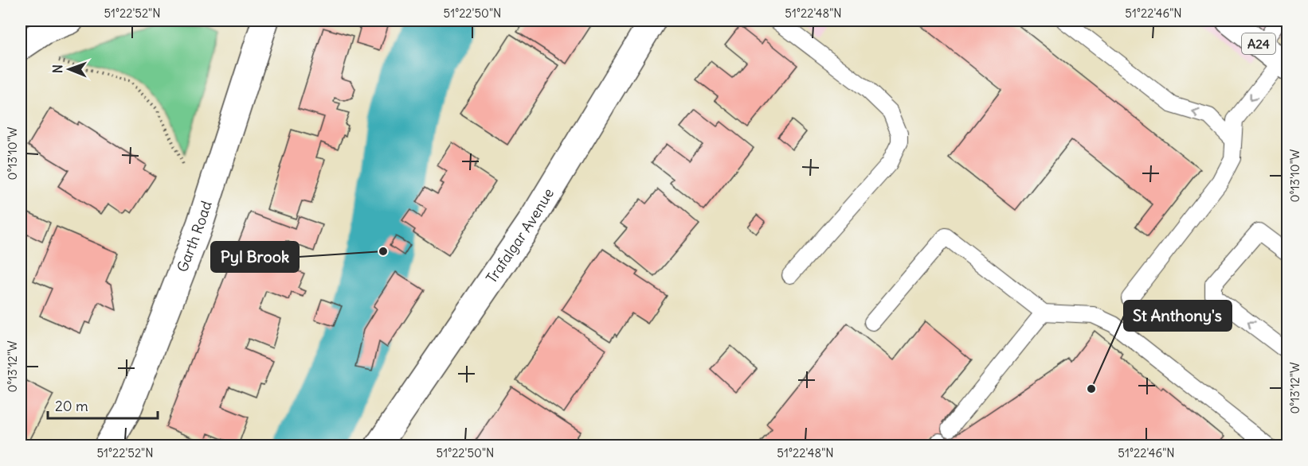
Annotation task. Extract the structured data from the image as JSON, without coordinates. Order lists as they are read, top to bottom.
{
  "streets": {
    "main road": ["A24", "Trafalgar Avenue", "Garth Road"]
  },
  "places": ["Pyl Brook", "St Anthony's"],
  "scale_bar": "20 m",
  "north": "left",
  "coordinates": [
    "51°22'52\"N",
    "51°22'50\"N",
    "51°22'48\"N",
    "51°22'46\"N",
    "0°13'10\"W",
    "0°13'12\"W"
  ]
}
